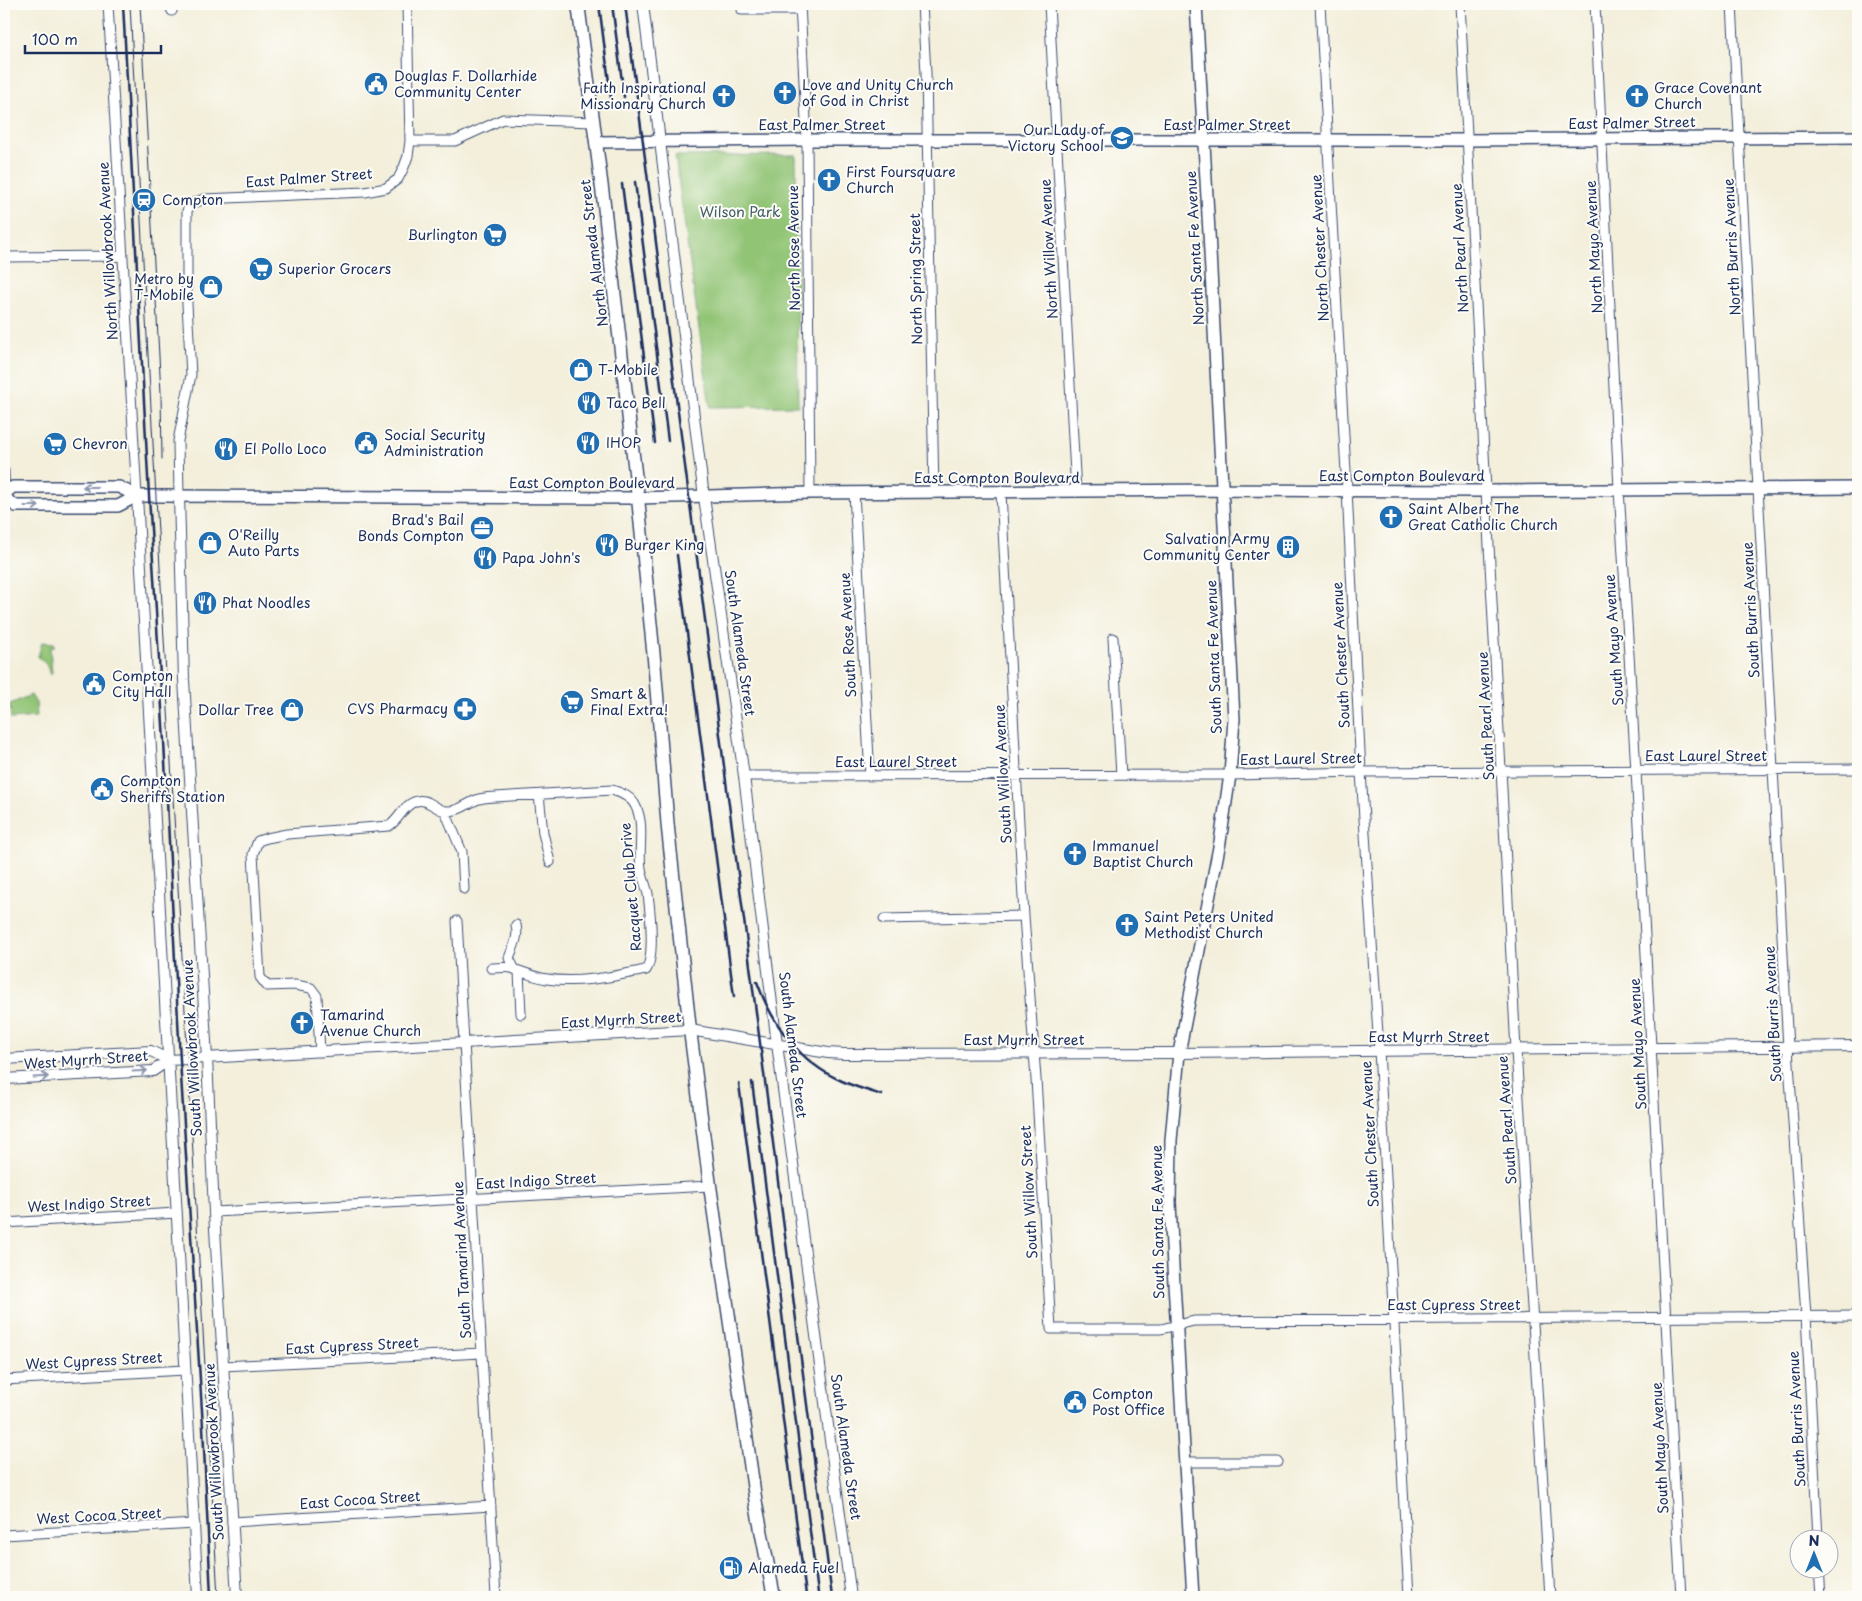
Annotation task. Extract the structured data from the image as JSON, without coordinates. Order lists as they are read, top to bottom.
{
  "streets": {
    "main road": [
      "East Palmer Street",
      "North Santa Fe Avenue",
      "North Alameda Street",
      "East Compton Boulevard",
      "South Santa Fe Avenue"
    ],
    "street": [
      "North Mayo Avenue",
      "North Burris Avenue",
      "North Rose Avenue",
      "North Chester Avenue",
      "North Pearl Avenue",
      "North Willow Avenue",
      "North Willowbrook Avenue",
      "North Spring Street",
      "South Burris Avenue",
      "South Rose Avenue",
      "South Mayo Avenue",
      "South Alameda Street",
      "South Chester Avenue",
      "South Pearl Avenue",
      "East Laurel Street",
      "South Willow Avenue",
      "Racquet Club Drive",
      "East Myrrh Street",
      "South Willowbrook Avenue",
      "West Myrrh Street",
      "East Indigo Street",
      "South Willow Street",
      "West Indigo Street",
      "South Tamarind Avenue",
      "East Cypress Street",
      "West Cypress Street",
      "East Cocoa Street",
      "West Cocoa Street"
    ]
  },
  "crossings": [
    ["East Palmer Street", "North Mayo Avenue"],
    ["East Palmer Street", "North Burris Avenue"],
    ["East Palmer Street", "North Rose Avenue"],
    ["East Palmer Street", "North Santa Fe Avenue"],
    ["East Palmer Street", "North Chester Avenue"],
    ["East Palmer Street", "North Pearl Avenue"],
    ["East Palmer Street", "North Willow Avenue"],
    ["East Palmer Street", "North Alameda Street"],
    ["East Palmer Street", "North Spring Street"],
    ["East Palmer Street", "East Compton Boulevard"],
    ["East Palmer Street", "South Willowbrook Avenue"],
    ["North Mayo Avenue", "East Compton Boulevard"],
    ["North Mayo Avenue", "South Mayo Avenue"],
    ["North Burris Avenue", "East Compton Boulevard"],
    ["North Burris Avenue", "South Burris Avenue"],
    ["North Rose Avenue", "East Compton Boulevard"],
    ["North Santa Fe Avenue", "East Compton Boulevard"],
    ["North Santa Fe Avenue", "South Santa Fe Avenue"],
    ["North Chester Avenue", "East Compton Boulevard"],
    ["North Chester Avenue", "South Chester Avenue"],
    ["North Pearl Avenue", "East Compton Boulevard"],
    ["North Pearl Avenue", "South Pearl Avenue"],
    ["North Willow Avenue", "East Compton Boulevard"],
    ["North Willowbrook Avenue", "East Compton Boulevard"],
    ["North Willowbrook Avenue", "South Willowbrook Avenue"],
    ["North Alameda Street", "East Compton Boulevard"],
    ["North Spring Street", "East Compton Boulevard"],
    ["East Compton Boulevard", "South Burris Avenue"],
    ["East Compton Boulevard", "South Rose Avenue"],
    ["East Compton Boulevard", "South Mayo Avenue"],
    ["East Compton Boulevard", "South Alameda Street"],
    ["East Compton Boulevard", "South Chester Avenue"],
    ["East Compton Boulevard", "South Santa Fe Avenue"],
    ["East Compton Boulevard", "South Pearl Avenue"],
    ["East Compton Boulevard", "South Willow Avenue"],
    ["East Compton Boulevard", "South Willowbrook Avenue"],
    ["South Burris Avenue", "East Laurel Street"],
    ["South Burris Avenue", "East Myrrh Street"],
    ["South Burris Avenue", "East Cypress Street"],
    ["South Rose Avenue", "East Laurel Street"],
    ["South Mayo Avenue", "East Laurel Street"],
    ["South Mayo Avenue", "East Myrrh Street"],
    ["South Mayo Avenue", "East Cypress Street"],
    ["South Alameda Street", "East Laurel Street"],
    ["South Alameda Street", "East Myrrh Street"],
    ["South Chester Avenue", "East Laurel Street"],
    ["South Chester Avenue", "East Myrrh Street"],
    ["South Chester Avenue", "East Cypress Street"],
    ["South Santa Fe Avenue", "East Laurel Street"],
    ["South Santa Fe Avenue", "East Myrrh Street"],
    ["South Santa Fe Avenue", "East Cypress Street"],
    ["South Pearl Avenue", "East Laurel Street"],
    ["South Pearl Avenue", "East Myrrh Street"],
    ["South Pearl Avenue", "East Cypress Street"],
    ["East Laurel Street", "South Willow Avenue"],
    ["South Willow Avenue", "East Myrrh Street"],
    ["South Willow Avenue", "South Willow Street"],
    ["East Myrrh Street", "South Willowbrook Avenue"],
    ["East Myrrh Street", "West Myrrh Street"],
    ["East Myrrh Street", "South Willow Street"],
    ["East Myrrh Street", "South Tamarind Avenue"],
    ["South Willowbrook Avenue", "West Myrrh Street"],
    ["South Willowbrook Avenue", "East Indigo Street"],
    ["South Willowbrook Avenue", "West Indigo Street"],
    ["South Willowbrook Avenue", "East Cypress Street"],
    ["South Willowbrook Avenue", "West Cypress Street"],
    ["South Willowbrook Avenue", "East Cocoa Street"],
    ["South Willowbrook Avenue", "West Cocoa Street"],
    ["East Indigo Street", "South Tamarind Avenue"],
    ["South Willow Street", "East Cypress Street"],
    ["South Tamarind Avenue", "East Cypress Street"],
    ["South Tamarind Avenue", "East Cocoa Street"]
  ],
  "parks": ["Wilson Park"],
  "places": {
    "public building": [
      "Douglas F. Dollarhide Community Center",
      "Social Security Administration",
      "Compton City Hall",
      "Compton Sheriffs Station",
      "Compton Post Office"
    ],
    "church": [
      "Love and Unity Church of God in Christ",
      "Faith Inspirational Missionary Church",
      "Grace Covenant Church",
      "First Foursquare Church",
      "Saint Albert The Great Catholic Church",
      "Immanuel Baptist Church",
      "Saint Peters United Methodist Church",
      "Tamarind Avenue Church"
    ],
    "school or university": ["Our Lady of Victory School"],
    "station": ["Compton"],
    "supermarket": [
      "Burlington",
      "Superior Grocers",
      "Chevron",
      "Smart & Final Extra!"
    ],
    "shop": [
      "Metro by T-Mobile",
      "T-Mobile",
      "O'Reilly Auto Parts",
      "Dollar Tree"
    ],
    "restaurant": [
      "Taco Bell",
      "IHOP",
      "El Pollo Loco",
      "Burger King",
      "Papa John's",
      "Phat Noodles"
    ],
    "office": ["Brad's Bail Bonds Compton"],
    "building": ["Salvation Army Community Center"],
    "pharmacy": ["CVS Pharmacy"],
    "fuel station": ["Alameda Fuel"]
  },
  "scale_bar": "100 m",
  "north": "top"
}
